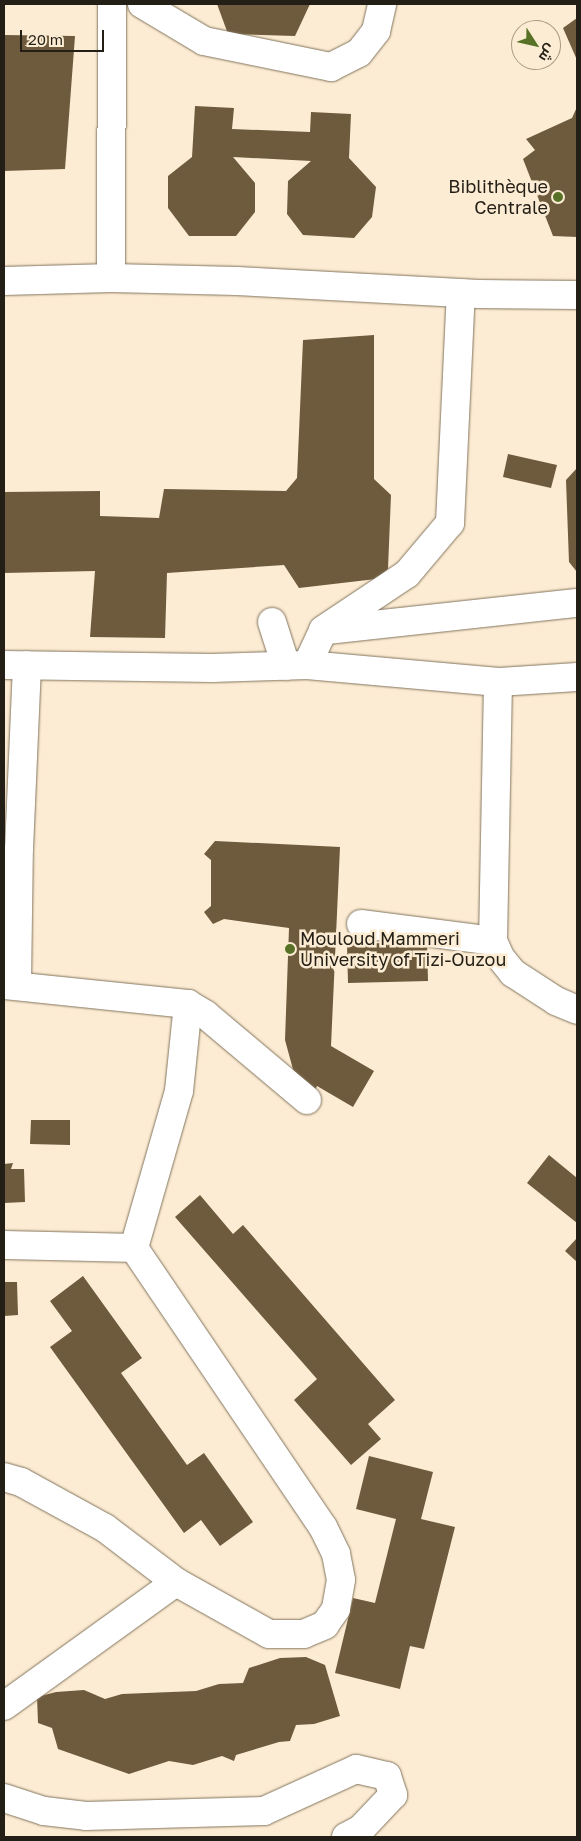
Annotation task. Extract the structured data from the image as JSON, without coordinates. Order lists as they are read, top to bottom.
{
  "places": ["Biblithèque Centrale", "Mouloud Mammeri University of Tizi-Ouzou"],
  "scale_bar": "20 m",
  "north": "bottom right"
}
